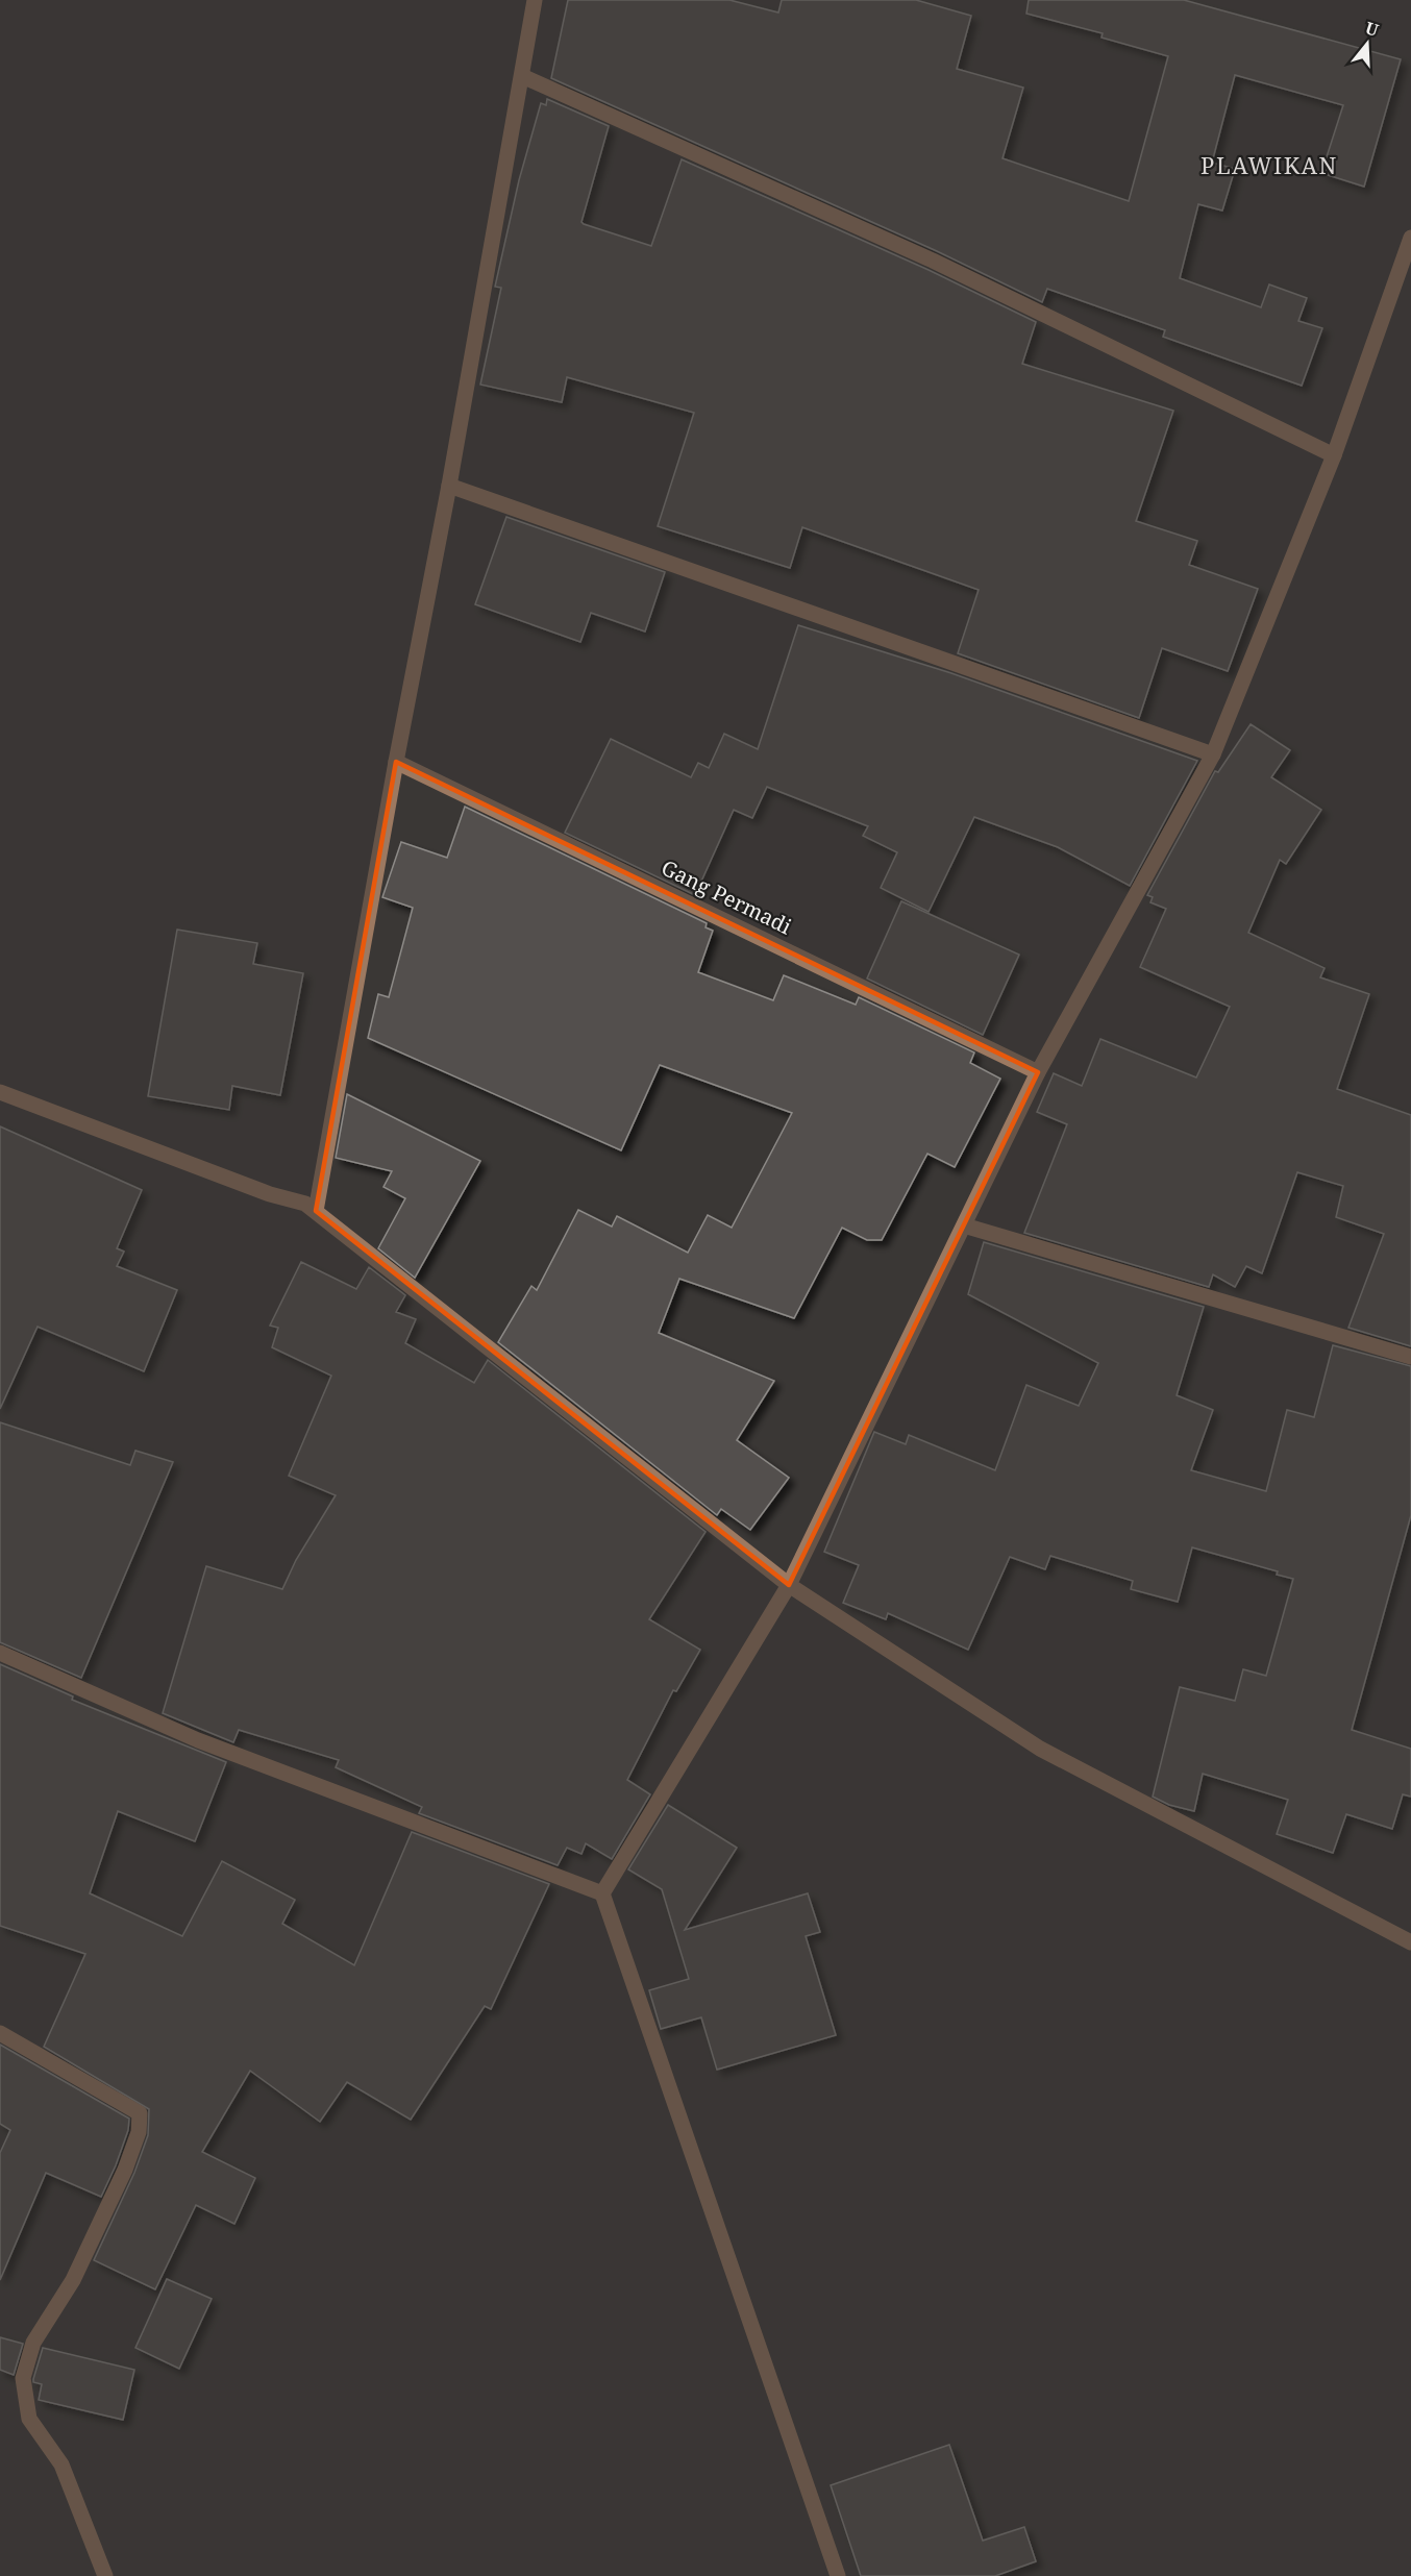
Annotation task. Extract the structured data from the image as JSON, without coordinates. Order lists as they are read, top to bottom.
{
  "streets": {
    "street": ["Gang Permadi"]
  },
  "districts": ["PLAWIKAN"],
  "north": "top"
}
